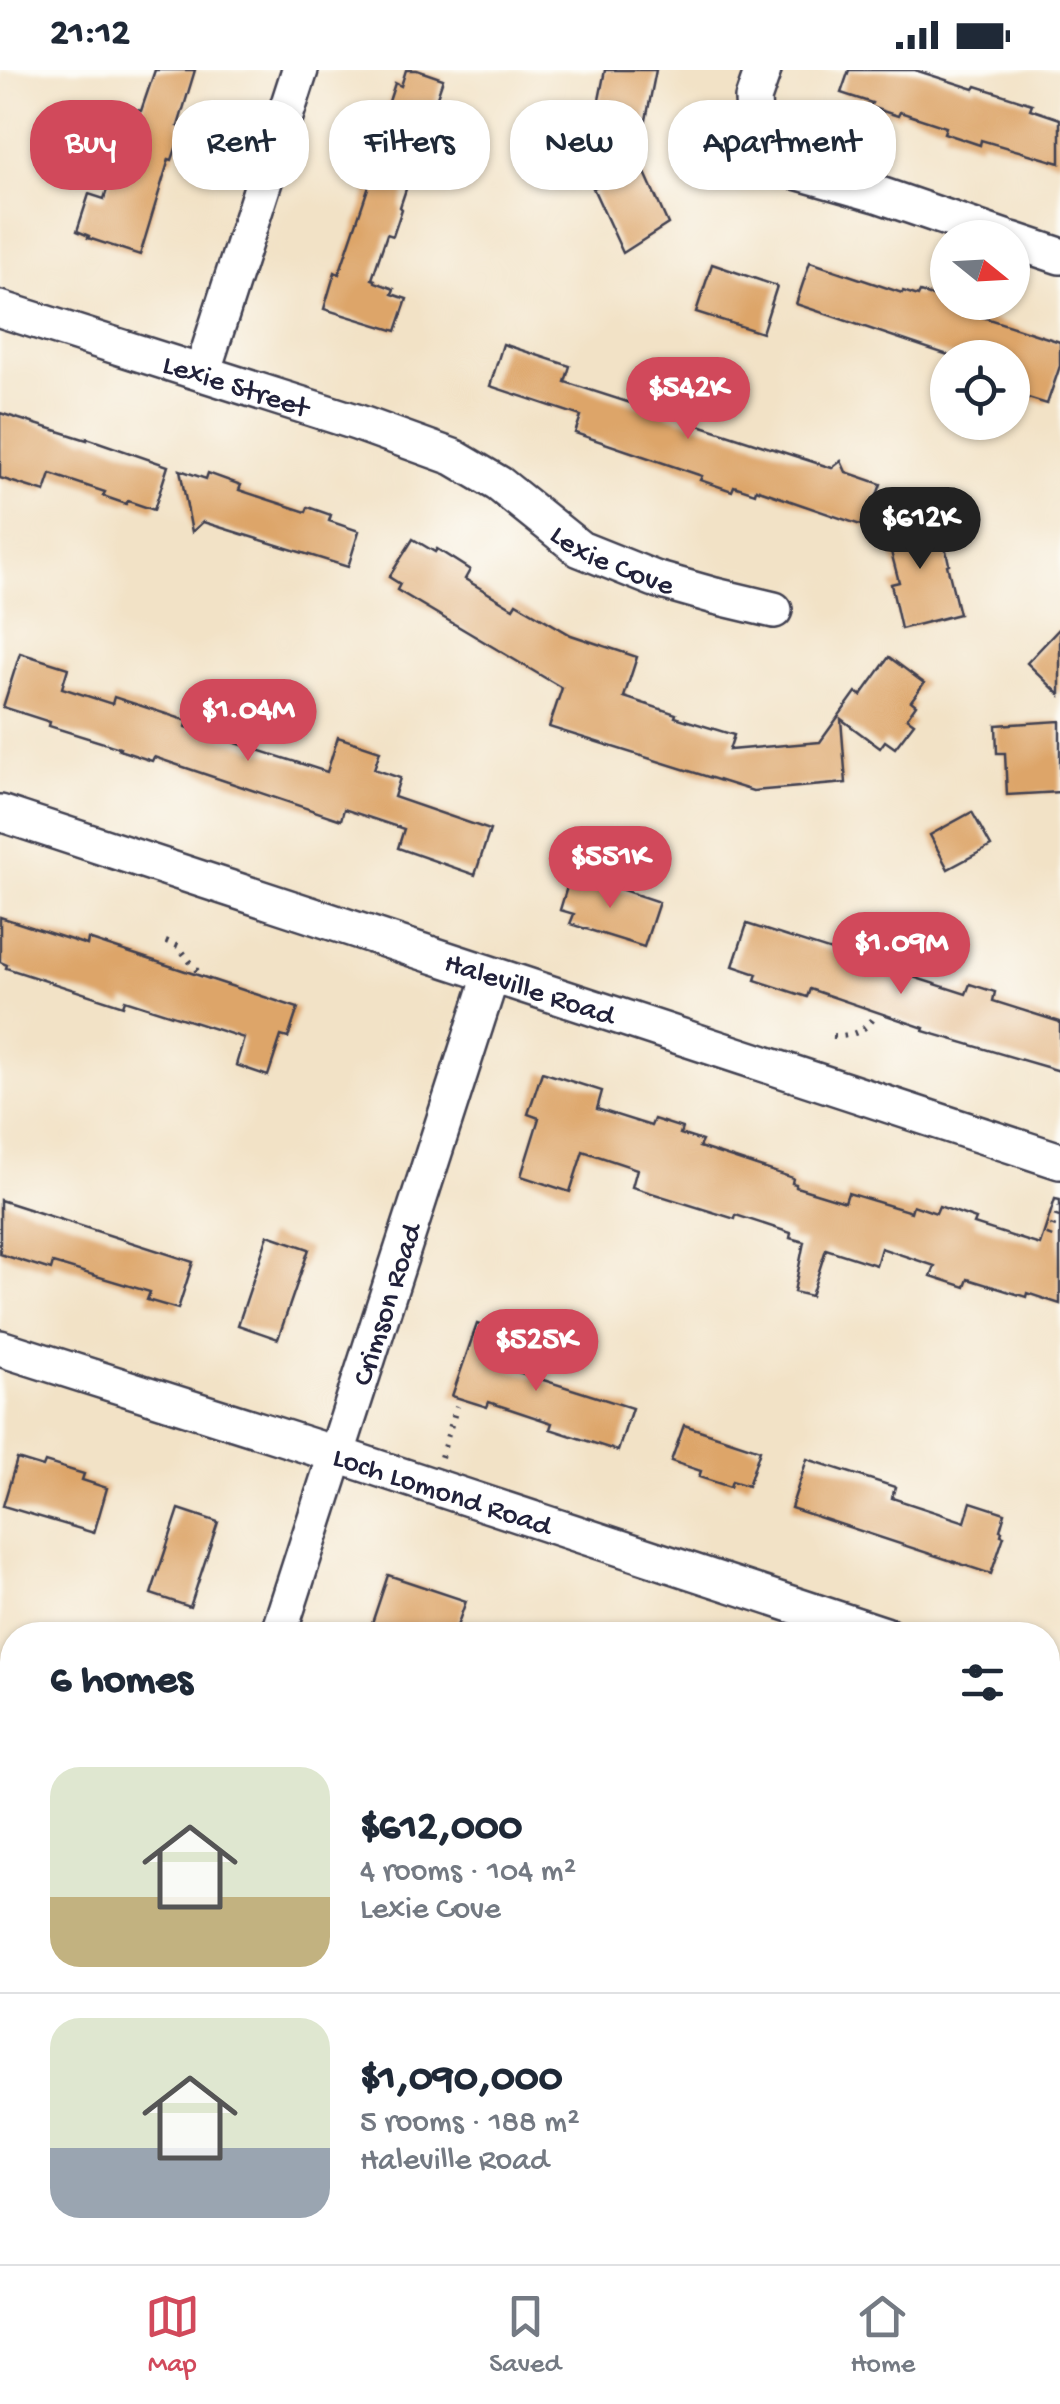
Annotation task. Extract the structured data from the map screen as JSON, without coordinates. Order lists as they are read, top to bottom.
{
  "streets": {
    "street": [
      "Lexie Street",
      "Lexie Cove",
      "Haleville Road",
      "Crimson Road",
      "Loch Lomond Road"
    ]
  },
  "crossings": [
    ["Lexie Street", "Lexie Cove"],
    ["Haleville Road", "Crimson Road"],
    ["Crimson Road", "Loch Lomond Road"]
  ],
  "north": "right",
  "page": {
    "status": "21:12",
    "chip": [
      "Buy",
      "Rent",
      "Filters",
      "New",
      "Apartment"
    ],
    "price": [
      "$542K",
      "$612K",
      "$1.04M",
      "$551K",
      "$1.09M",
      "$525K"
    ],
    "heading": "6 homes",
    "list": [
      {
        "name": "$612,000",
        "note": "4 rooms · 104 m² · Lexie Cove"
      },
      {
        "name": "$1,090,000",
        "note": "5 rooms · 188 m² · Haleville Road"
      }
    ],
    "tabs": ["Map", "Saved", "Home"]
  }
}
